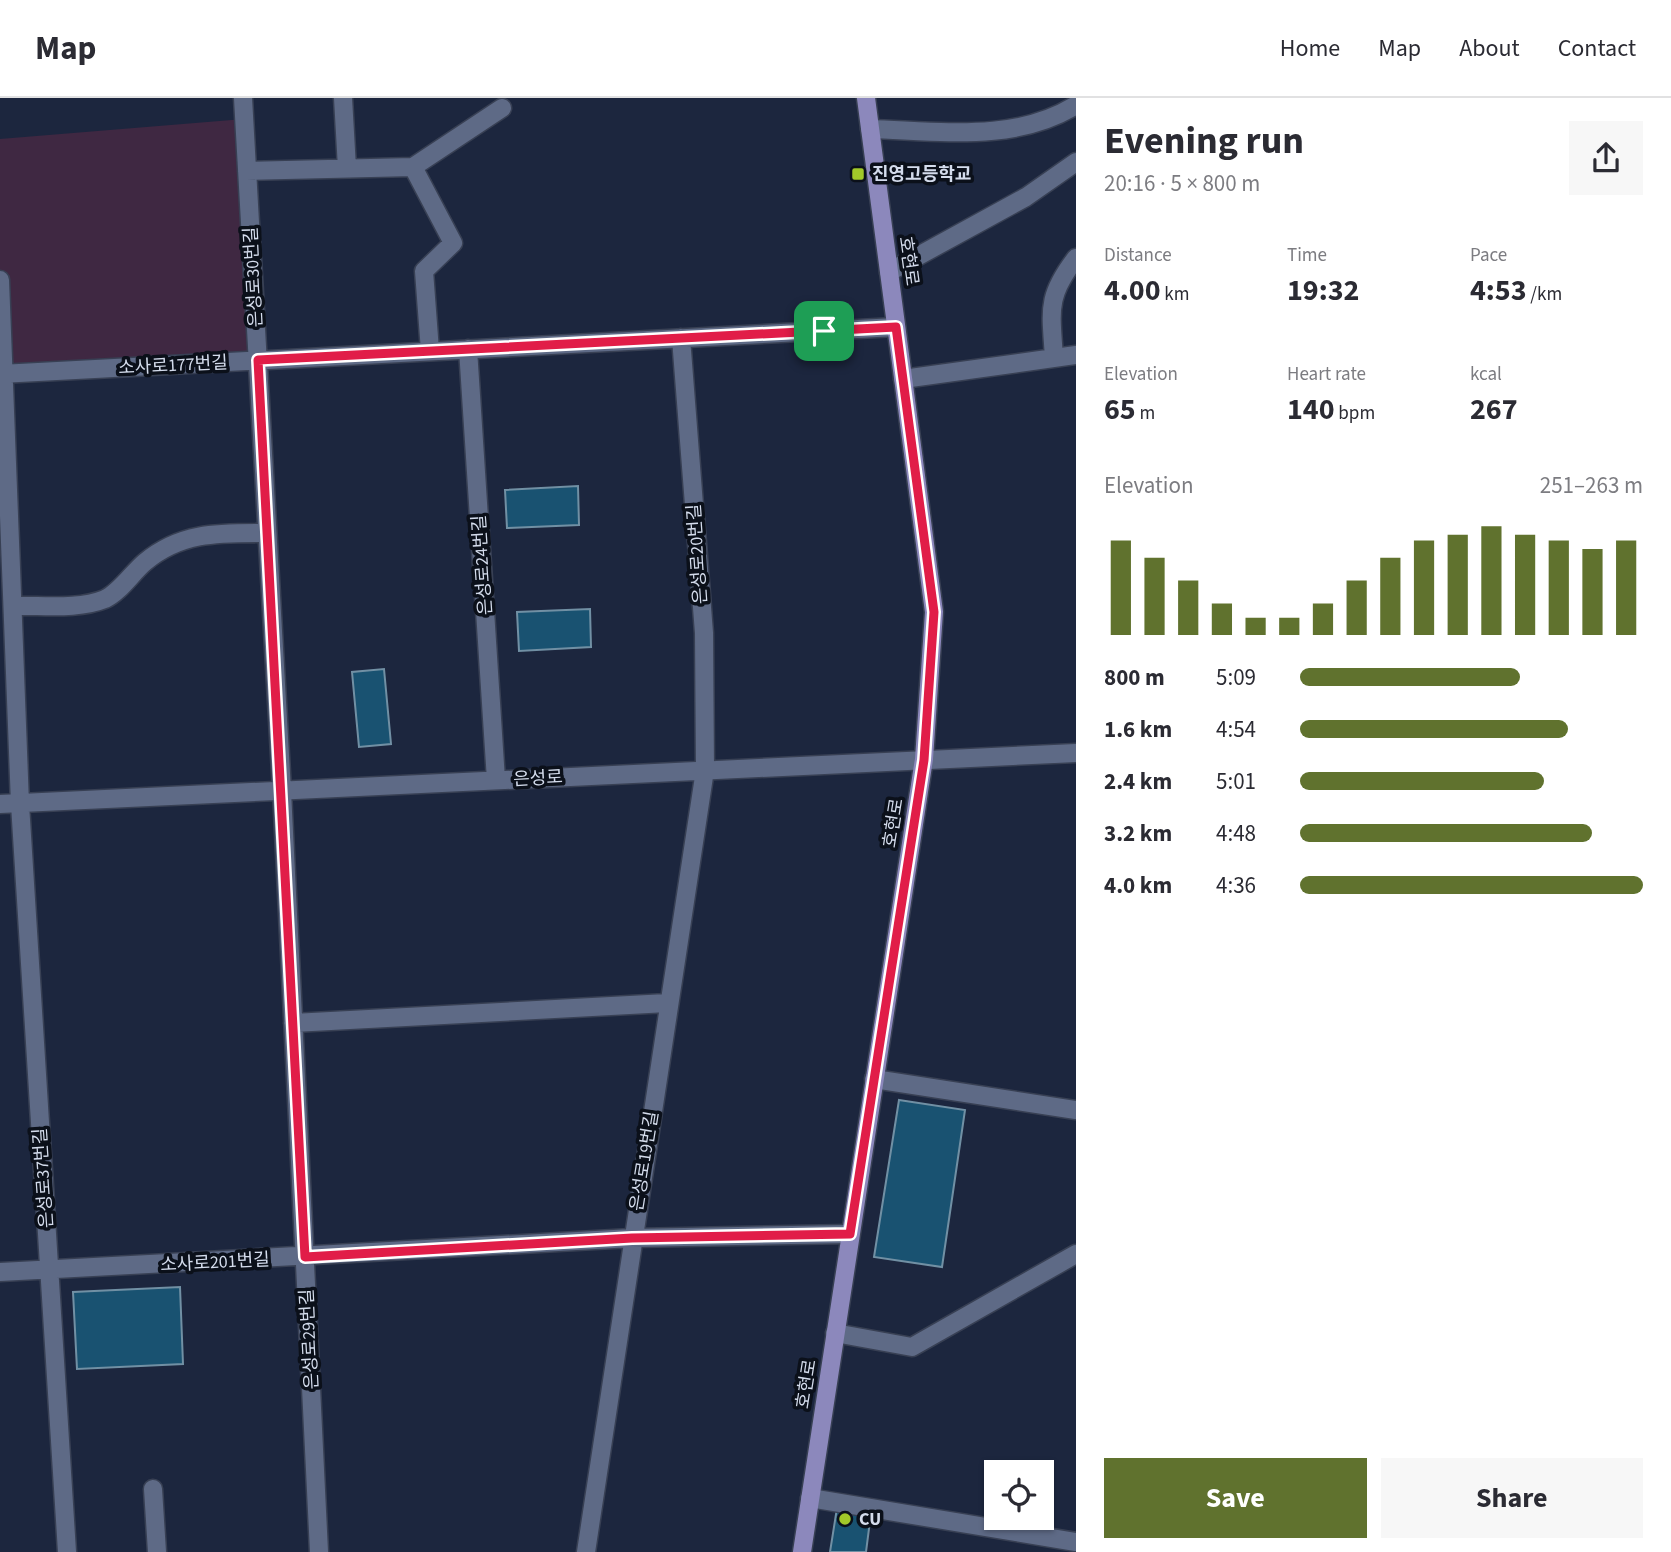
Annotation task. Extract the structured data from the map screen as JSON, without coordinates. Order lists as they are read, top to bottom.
{
  "streets": {
    "main road": ["호현로"],
    "street": [
      "은성로30번길",
      "소사로177번길",
      "은성로20번길",
      "은성로24번길",
      "은성로",
      "은성로19번길",
      "은성로37번길",
      "소사로201번길",
      "은성로29번길"
    ]
  },
  "crossings": [
    ["호현로", "소사로177번길"],
    ["호현로", "은성로"],
    ["호현로", "소사로201번길"],
    ["은성로30번길", "소사로177번길"],
    ["은성로30번길", "은성로"],
    ["은성로30번길", "은성로29번길"],
    ["소사로177번길", "은성로20번길"],
    ["소사로177번길", "은성로24번길"],
    ["소사로177번길", "은성로37번길"],
    ["은성로20번길", "은성로"],
    ["은성로20번길", "은성로19번길"],
    ["은성로24번길", "은성로"],
    ["은성로", "은성로19번길"],
    ["은성로", "은성로37번길"],
    ["은성로", "은성로29번길"],
    ["은성로19번길", "소사로201번길"],
    ["은성로37번길", "소사로201번길"],
    ["소사로201번길", "은성로29번길"]
  ],
  "places": {
    "transit": ["진영고등학교"],
    "other": ["CU"]
  },
  "page": {
    "header": "Map",
    "nav": [
      "Home",
      "Map",
      "About",
      "Contact"
    ],
    "heading": ["Evening run", "20:16 · 5 × 800 m"],
    "stats": [
      ["Distance", "4.00 km"],
      ["Time", "19:32"],
      ["Pace", "4:53 /km"],
      ["Elevation", "65 m"],
      ["Heart rate", "140 bpm"],
      ["kcal", "267"]
    ],
    "chart": ["Elevation", "251–263 m"],
    "list": [
      {
        "name": "800 m",
        "note": "5:09"
      },
      {
        "name": "1.6 km",
        "note": "4:54"
      },
      {
        "name": "2.4 km",
        "note": "5:01"
      },
      {
        "name": "3.2 km",
        "note": "4:48"
      },
      {
        "name": "4.0 km",
        "note": "4:36"
      }
    ],
    "buttons": ["Save", "Share"]
  }
}
